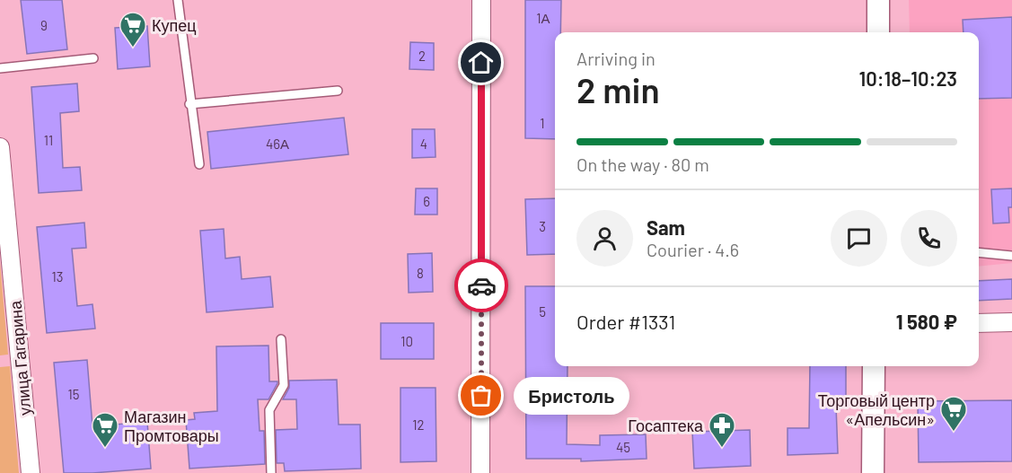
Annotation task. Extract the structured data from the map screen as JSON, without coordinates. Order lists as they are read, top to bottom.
{
  "streets": {
    "street": ["улица Гагарина"]
  },
  "places": {
    "supermarket": ["Купец", "Торговый центр «Апельсин»", "Магазин Промтовары"],
    "other": ["Бристоль"],
    "pharmacy": ["Госаптека"]
  },
  "house_numbers": [
    "1А",
    "9",
    "2",
    "1",
    "11",
    "46А",
    "4",
    "6",
    "3",
    "8",
    "13",
    "5",
    "10",
    "15",
    "12",
    "45"
  ],
  "page": {
    "heading": ["2 min", "Arriving in", "10:18–10:23"],
    "panel": [
      "Sam",
      "Courier · 4.6",
      "Order #1331",
      "1 580 ₽"
    ],
    "bar": "On the way · 80 m",
    "bubble": "Бристоль"
  }
}
